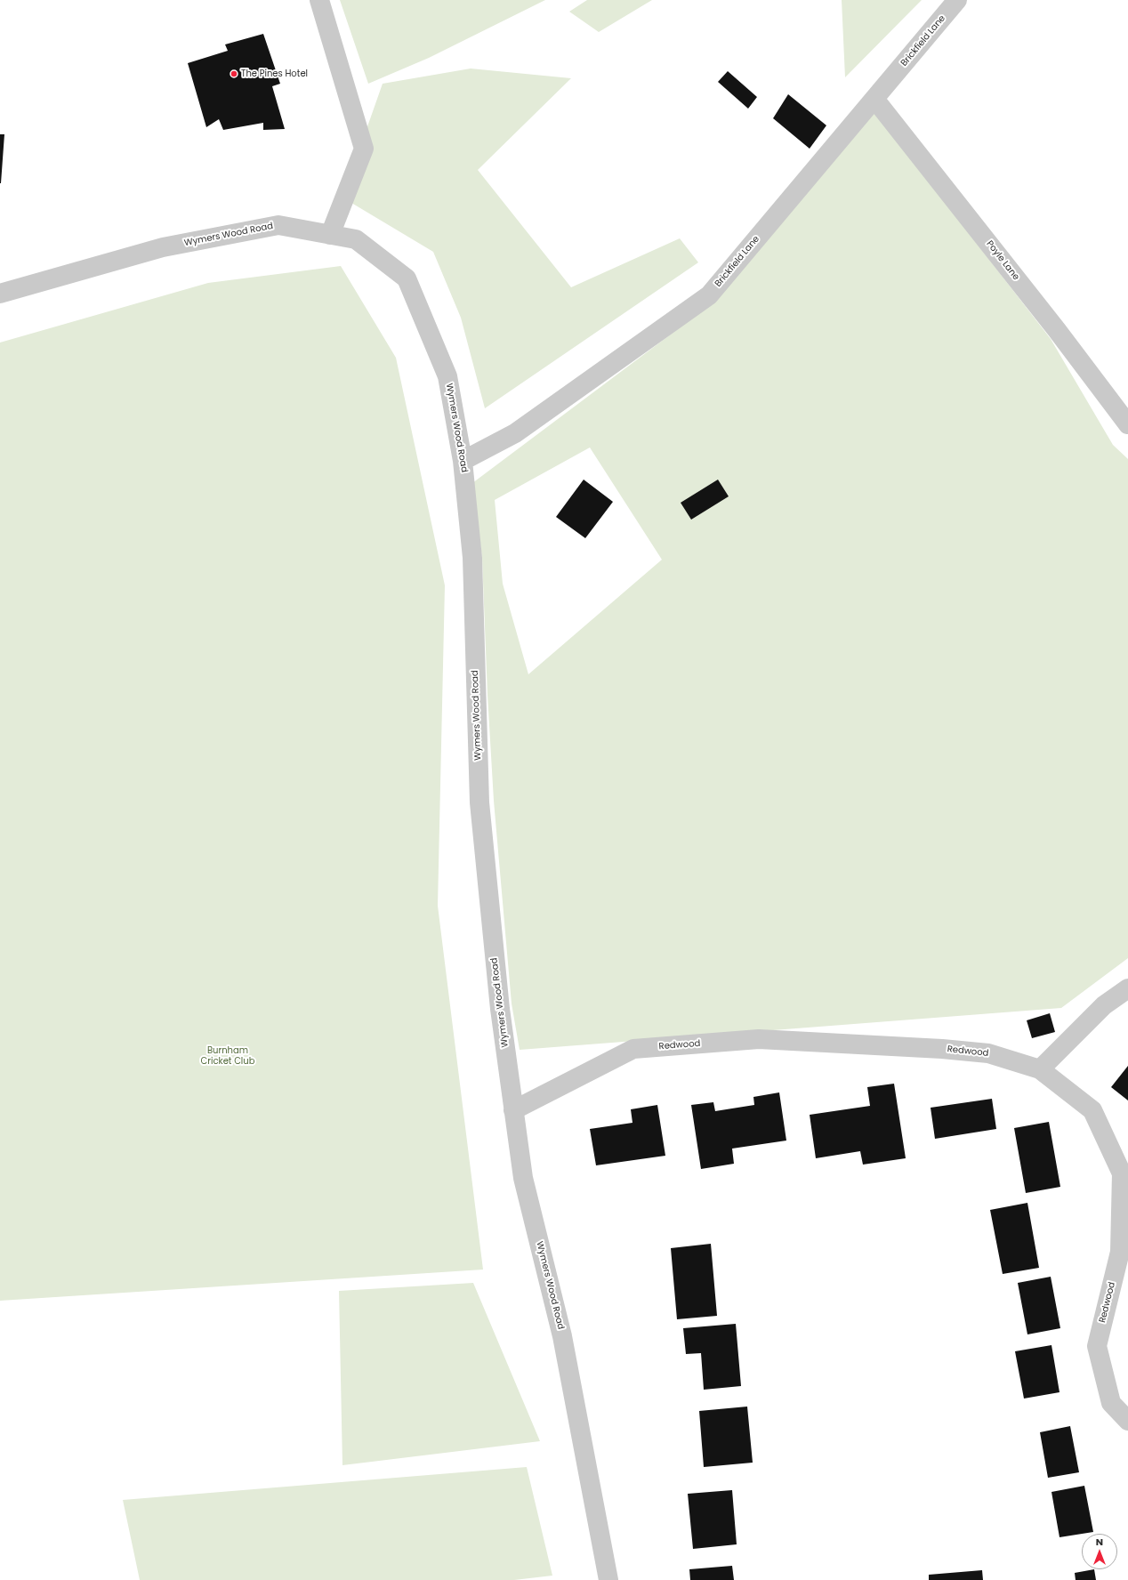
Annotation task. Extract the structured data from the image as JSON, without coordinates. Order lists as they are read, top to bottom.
{
  "streets": {
    "street": [
      "Brickfield Lane",
      "Wymers Wood Road",
      "Poyle Lane",
      "Redwood"
    ]
  },
  "crossings": [
    ["Brickfield Lane", "Wymers Wood Road"],
    ["Brickfield Lane", "Poyle Lane"],
    ["Wymers Wood Road", "Redwood"]
  ],
  "parks": ["Burnham Cricket Club"],
  "places": ["The Pines Hotel"],
  "north": "top"
}
